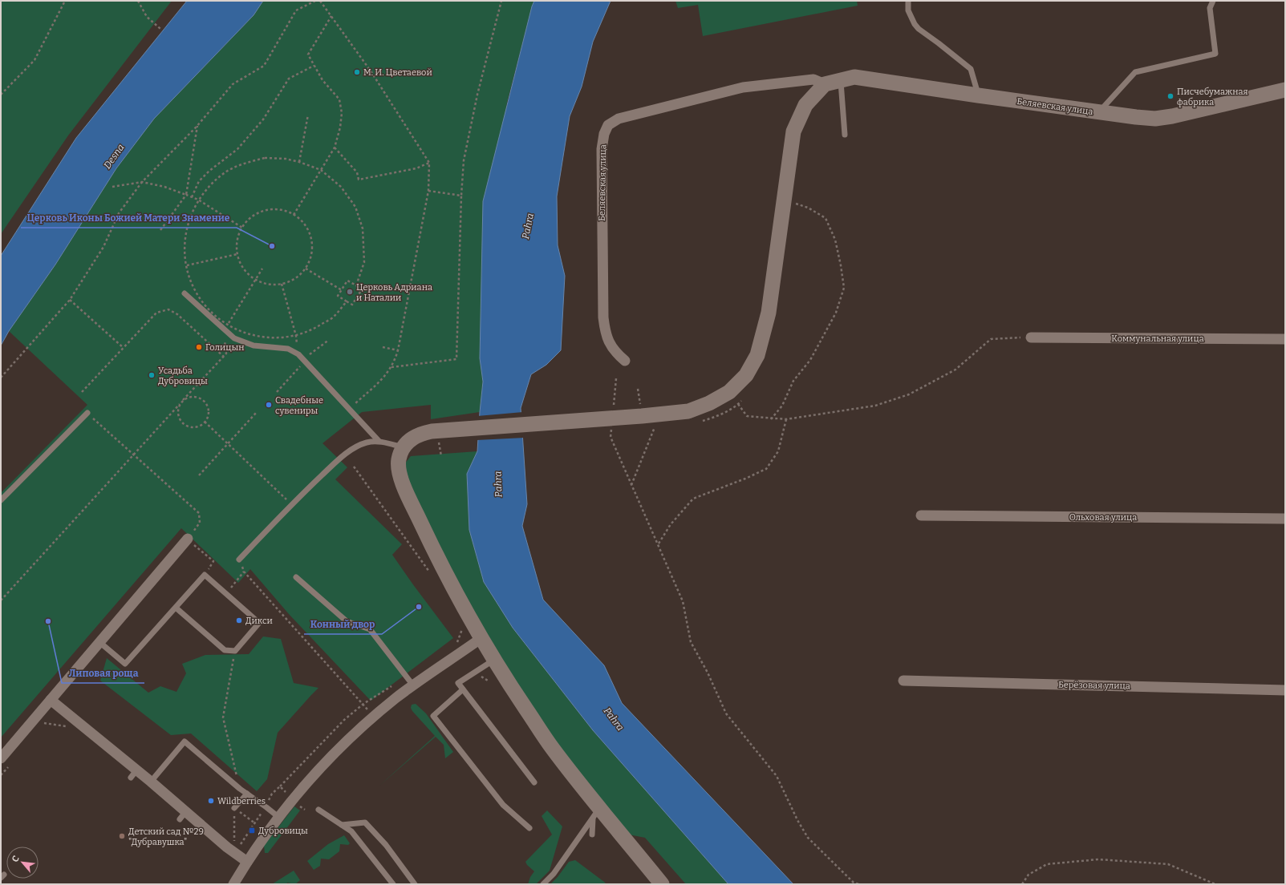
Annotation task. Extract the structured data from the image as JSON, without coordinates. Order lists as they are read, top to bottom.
{
  "streets": {
    "main road": ["Беляевская улица"],
    "street": ["Коммунальная улица", "Ольховая улица", "Берёзовая улица"]
  },
  "water": ["Desna", "Pahra"],
  "places": {
    "other": [
      "М. И. Цветаевой",
      "Писчебумажная фабрика",
      "Церковь Иконы Божией Матери Знамение",
      "Церковь Адриана и Наталии",
      "Голицын",
      "Усадьба Дубровицы",
      "Свадебные сувениры",
      "Конный двор",
      "Дикси",
      "Липовая роща",
      "Wildberries",
      "Детский сад №29 \"Дубравушка\""
    ],
    "transit": ["Дубровицы"]
  },
  "north": "top left"
}
